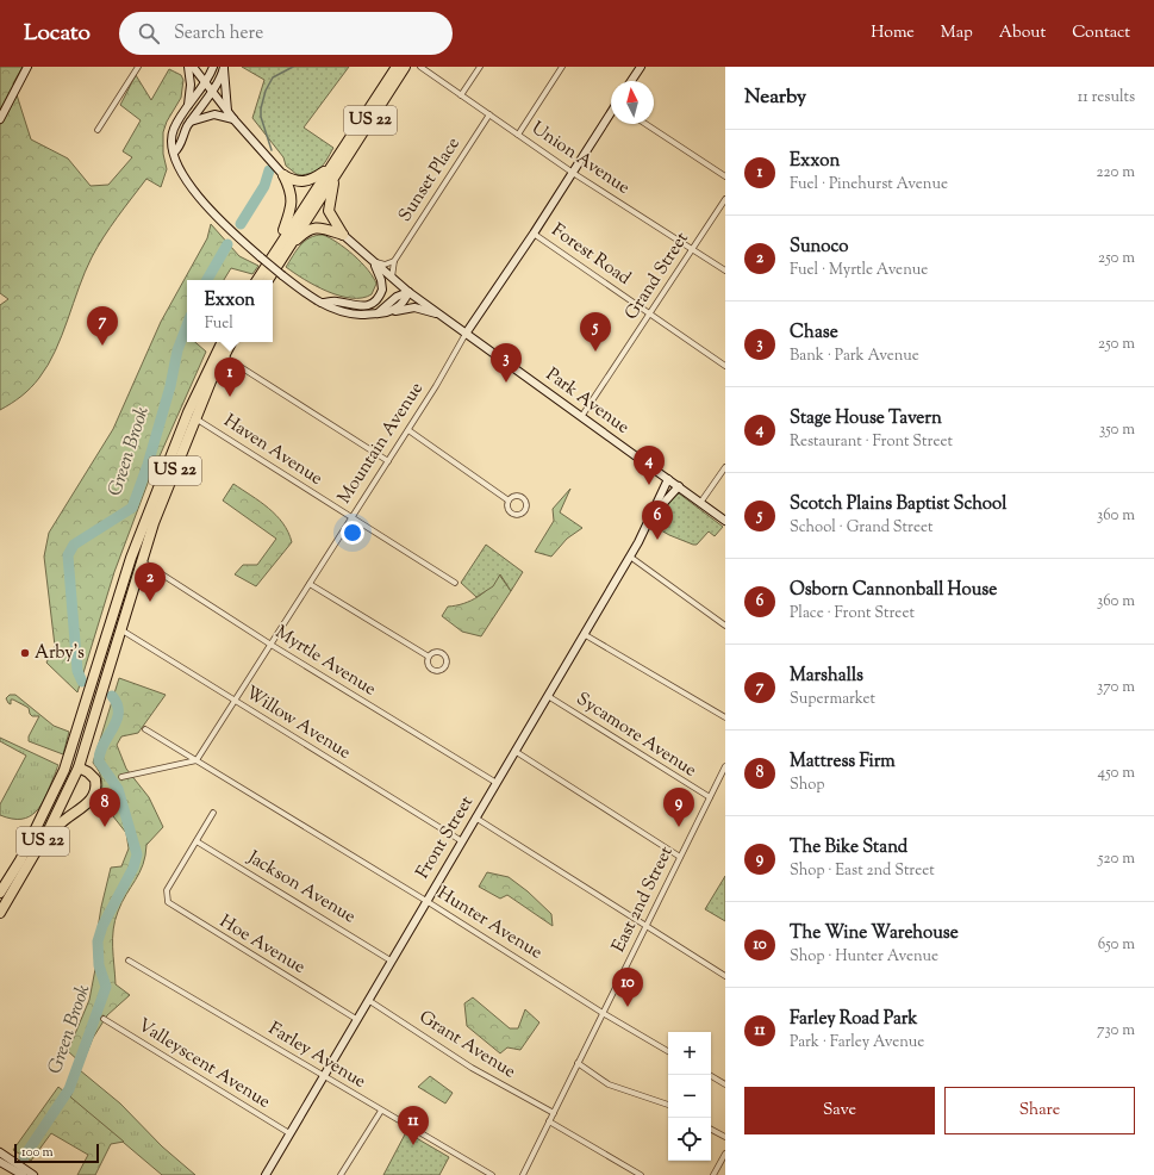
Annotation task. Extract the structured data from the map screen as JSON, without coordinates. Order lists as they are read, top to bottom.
{
  "streets": {
    "highway": ["US 22"],
    "main road": ["Park Avenue", "Mountain Avenue", "Front Street"],
    "street": [
      "Union Avenue",
      "Sunset Place",
      "Forest Road",
      "Grand Street",
      "Haven Avenue",
      "Myrtle Avenue",
      "Willow Avenue",
      "Sycamore Avenue",
      "Jackson Avenue",
      "East 2nd Street",
      "Hunter Avenue",
      "Hoe Avenue",
      "Grant Avenue",
      "Farley Avenue",
      "Valleyscent Avenue"
    ]
  },
  "crossings": [
    ["US 22", "Haven Avenue"],
    ["US 22", "Myrtle Avenue"],
    ["US 22", "Willow Avenue"],
    ["Union Avenue", "Sunset Place"],
    ["Union Avenue", "Grand Street"],
    ["Union Avenue", "Mountain Avenue"],
    ["Sunset Place", "Park Avenue"],
    ["Forest Road", "Grand Street"],
    ["Forest Road", "Mountain Avenue"],
    ["Grand Street", "Park Avenue"],
    ["Park Avenue", "Mountain Avenue"],
    ["Park Avenue", "Front Street"],
    ["Mountain Avenue", "Haven Avenue"],
    ["Mountain Avenue", "Myrtle Avenue"],
    ["Mountain Avenue", "Willow Avenue"],
    ["Mountain Avenue", "Hunter Avenue"],
    ["Myrtle Avenue", "Front Street"],
    ["Willow Avenue", "Front Street"],
    ["Sycamore Avenue", "Front Street"],
    ["Sycamore Avenue", "East 2nd Street"],
    ["Front Street", "Jackson Avenue"],
    ["Front Street", "Hunter Avenue"],
    ["Front Street", "Hoe Avenue"],
    ["Front Street", "Grant Avenue"],
    ["Front Street", "Farley Avenue"],
    ["Front Street", "Valleyscent Avenue"],
    ["Jackson Avenue", "Hoe Avenue"],
    ["East 2nd Street", "Hunter Avenue"],
    ["East 2nd Street", "Grant Avenue"]
  ],
  "water": ["Green Brook"],
  "places": ["Arby's"],
  "scale_bar": "100 m",
  "north": "top",
  "page": {
    "header": "Locato",
    "search": "Search here",
    "nav": [
      "Home",
      "Map",
      "About",
      "Contact"
    ],
    "heading": ["Nearby", "11 results"],
    "list": [
      {
        "mark": "1",
        "name": "Exxon",
        "note": "Fuel · Pinehurst Avenue",
        "value": "220 m"
      },
      {
        "mark": "2",
        "name": "Sunoco",
        "note": "Fuel · Myrtle Avenue",
        "value": "250 m"
      },
      {
        "mark": "3",
        "name": "Chase",
        "note": "Bank · Park Avenue",
        "value": "250 m"
      },
      {
        "mark": "4",
        "name": "Stage House Tavern",
        "note": "Restaurant · Front Street",
        "value": "350 m"
      },
      {
        "mark": "5",
        "name": "Scotch Plains Baptist School",
        "note": "School · Grand Street",
        "value": "360 m"
      },
      {
        "mark": "6",
        "name": "Osborn Cannonball House",
        "note": "Place · Front Street",
        "value": "360 m"
      },
      {
        "mark": "7",
        "name": "Marshalls",
        "note": "Supermarket",
        "value": "370 m"
      },
      {
        "mark": "8",
        "name": "Mattress Firm",
        "note": "Shop",
        "value": "450 m"
      },
      {
        "mark": "9",
        "name": "The Bike Stand",
        "note": "Shop · East 2nd Street",
        "value": "520 m"
      },
      {
        "mark": "10",
        "name": "The Wine Warehouse",
        "note": "Shop · Hunter Avenue",
        "value": "650 m"
      },
      {
        "mark": "11",
        "name": "Farley Road Park",
        "note": "Park · Farley Avenue",
        "value": "730 m"
      }
    ],
    "popup": ["Exxon", "Fuel"],
    "pins": [
      "7",
      "5",
      "3",
      "1",
      "4",
      "6",
      "2",
      "8",
      "9",
      "10",
      "11"
    ],
    "map_buttons": ["+", "−"],
    "buttons": ["Save", "Share"],
    "scale": "100 m"
  }
}
